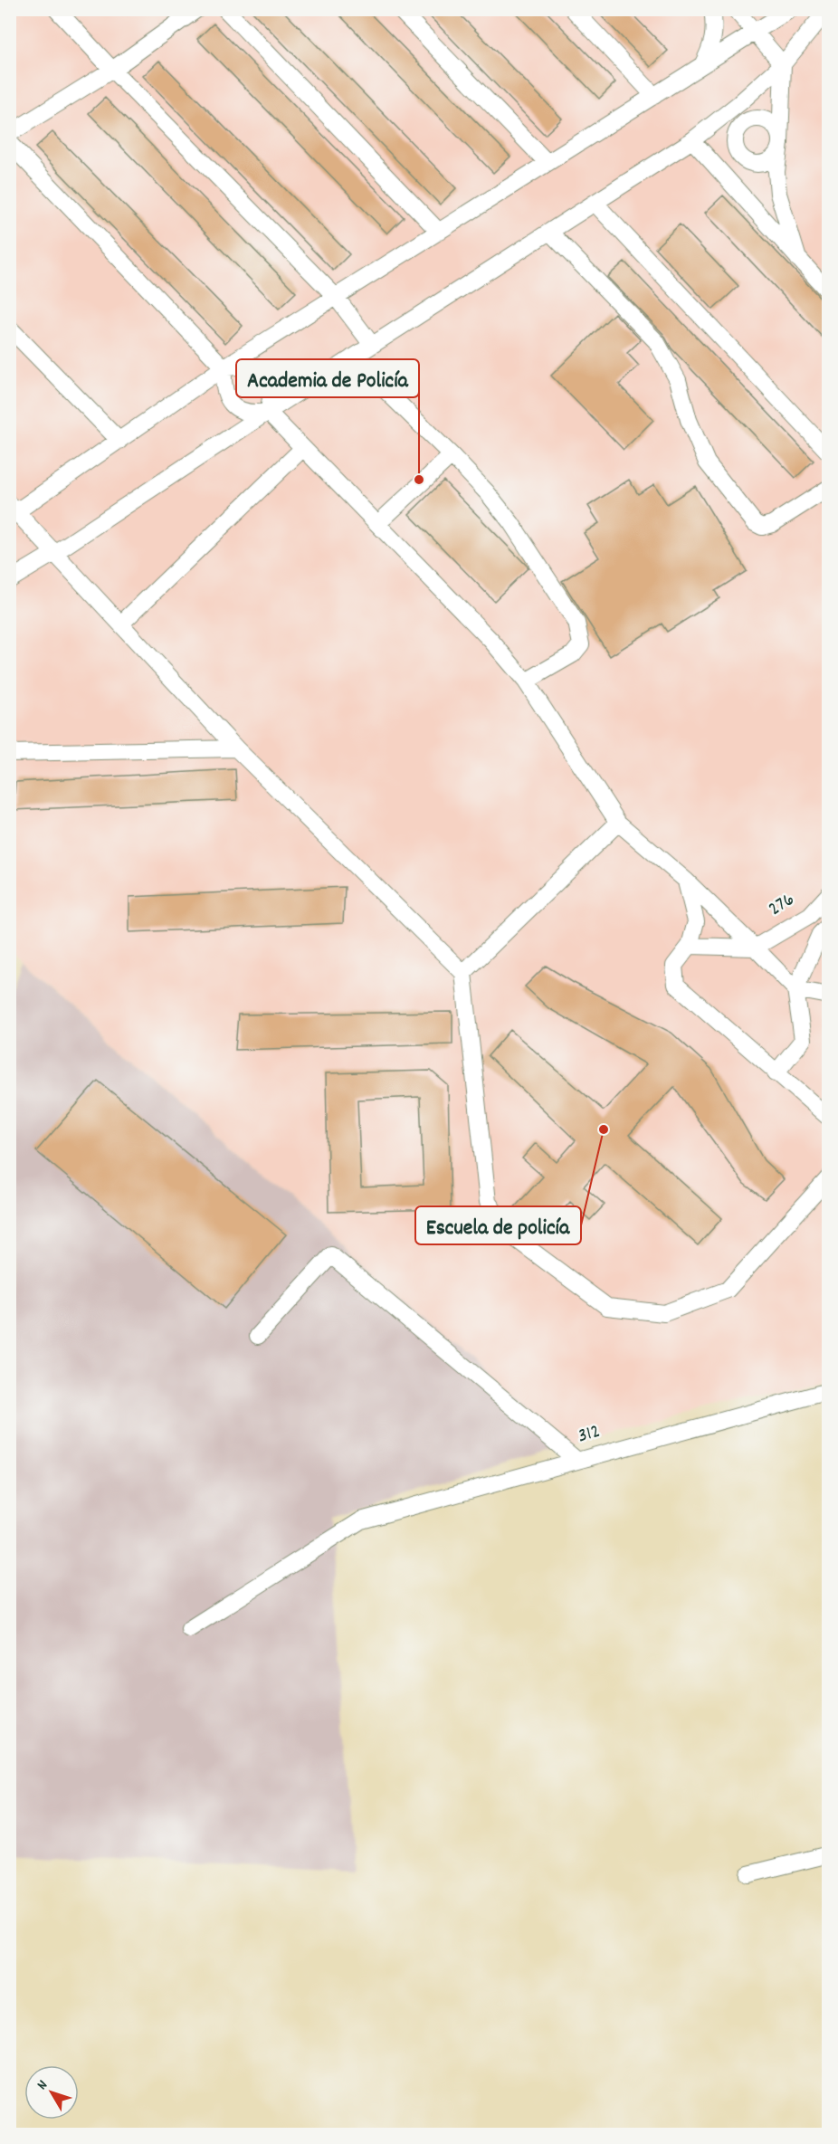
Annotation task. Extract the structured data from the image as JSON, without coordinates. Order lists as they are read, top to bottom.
{
  "streets": {
    "street": ["276", "312"]
  },
  "places": ["Academia de Policía", "Escuela de policía"],
  "north": "top left"
}
